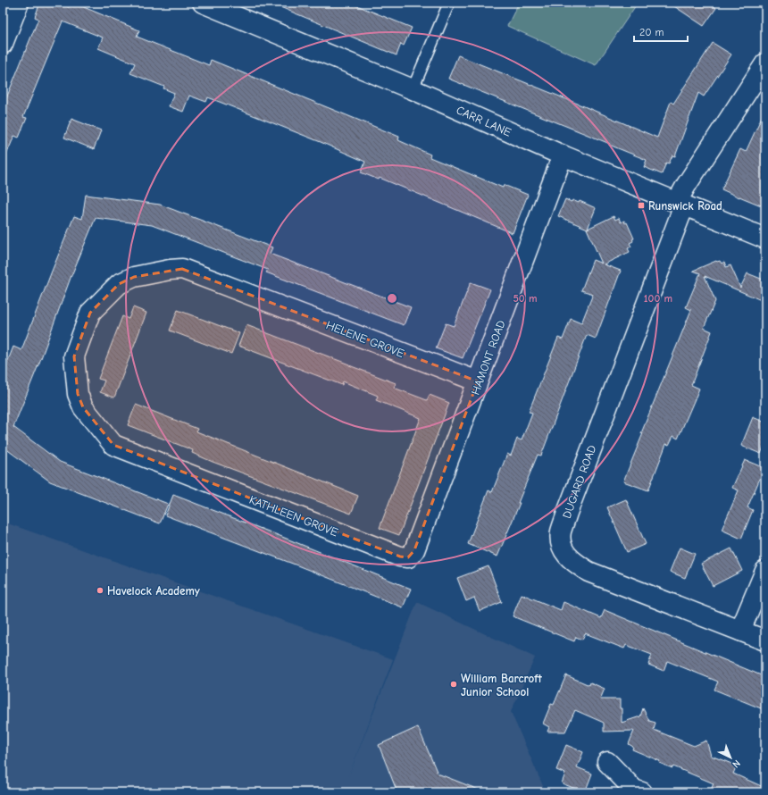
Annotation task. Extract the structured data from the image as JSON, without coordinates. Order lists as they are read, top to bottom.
{
  "streets": {
    "street": [
      "CARR LANE",
      "HELENE GROVE",
      "HAMONT ROAD",
      "DUGARD ROAD",
      "KATHLEEN GROVE"
    ]
  },
  "crossings": [
    ["CARR LANE", "HAMONT ROAD"],
    ["CARR LANE", "DUGARD ROAD"],
    ["HELENE GROVE", "HAMONT ROAD"],
    ["HELENE GROVE", "KATHLEEN GROVE"],
    ["HAMONT ROAD", "KATHLEEN GROVE"]
  ],
  "places": {
    "transit": ["Runswick Road"],
    "other": ["Havelock Academy", "William Barcroft Junior School"]
  },
  "scale_bar": "20 m",
  "north": "bottom right",
  "rings": ["50 m", "100 m"]
}
